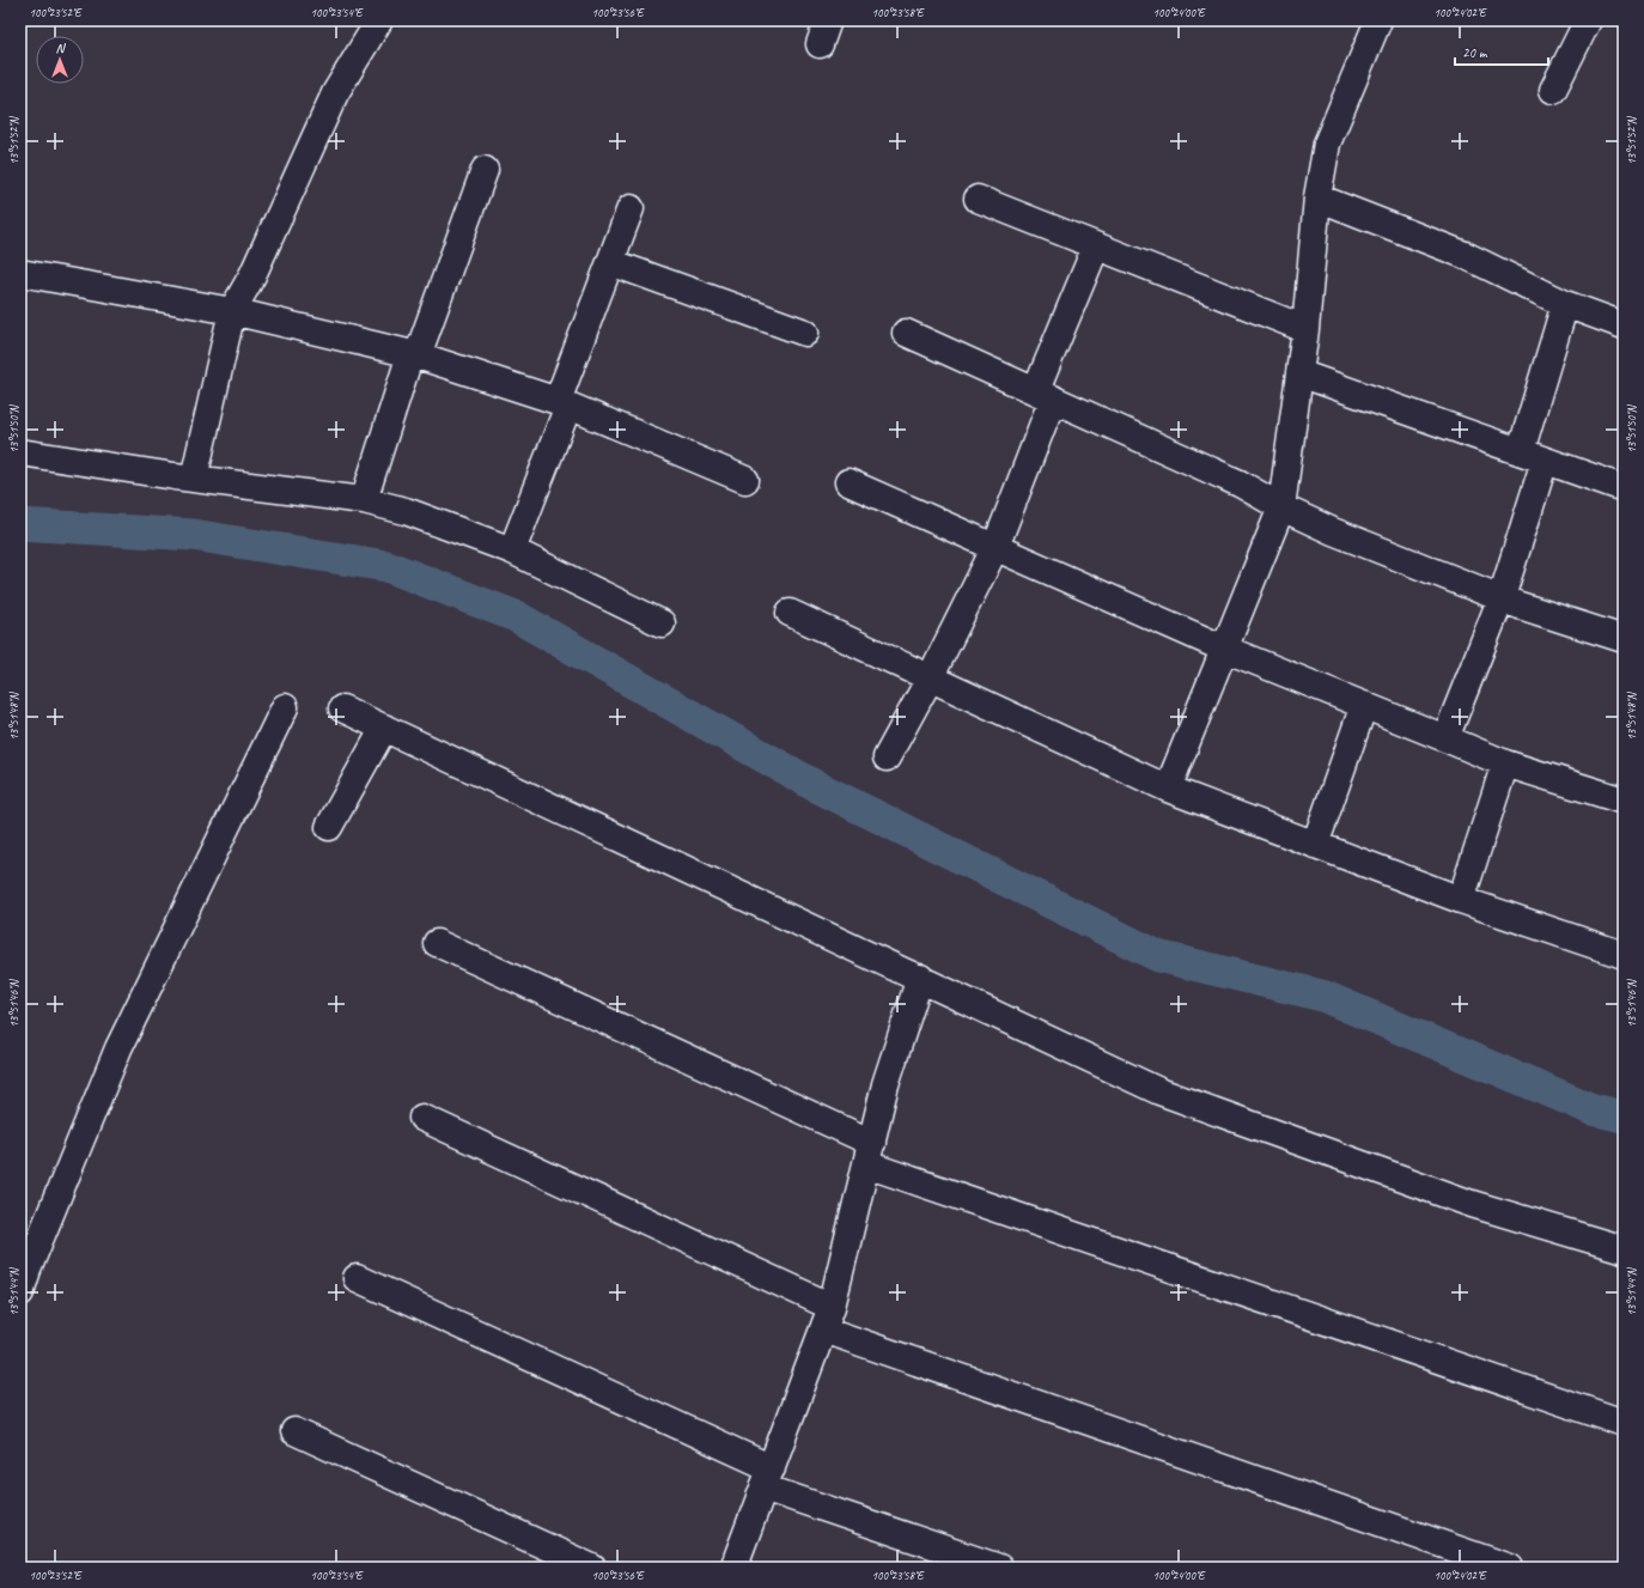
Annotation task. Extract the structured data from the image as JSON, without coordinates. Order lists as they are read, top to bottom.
{
  "scale_bar": "20 m",
  "north": "top",
  "coordinates": [
    "100°23'52\"E",
    "100°23'54\"E",
    "100°23'56\"E",
    "100°23'58\"E",
    "100°24'00\"E",
    "100°24'02\"E",
    "13°51'52\"N",
    "13°51'50\"N",
    "13°51'48\"N",
    "13°51'46\"N",
    "13°51'44\"N"
  ]
}
